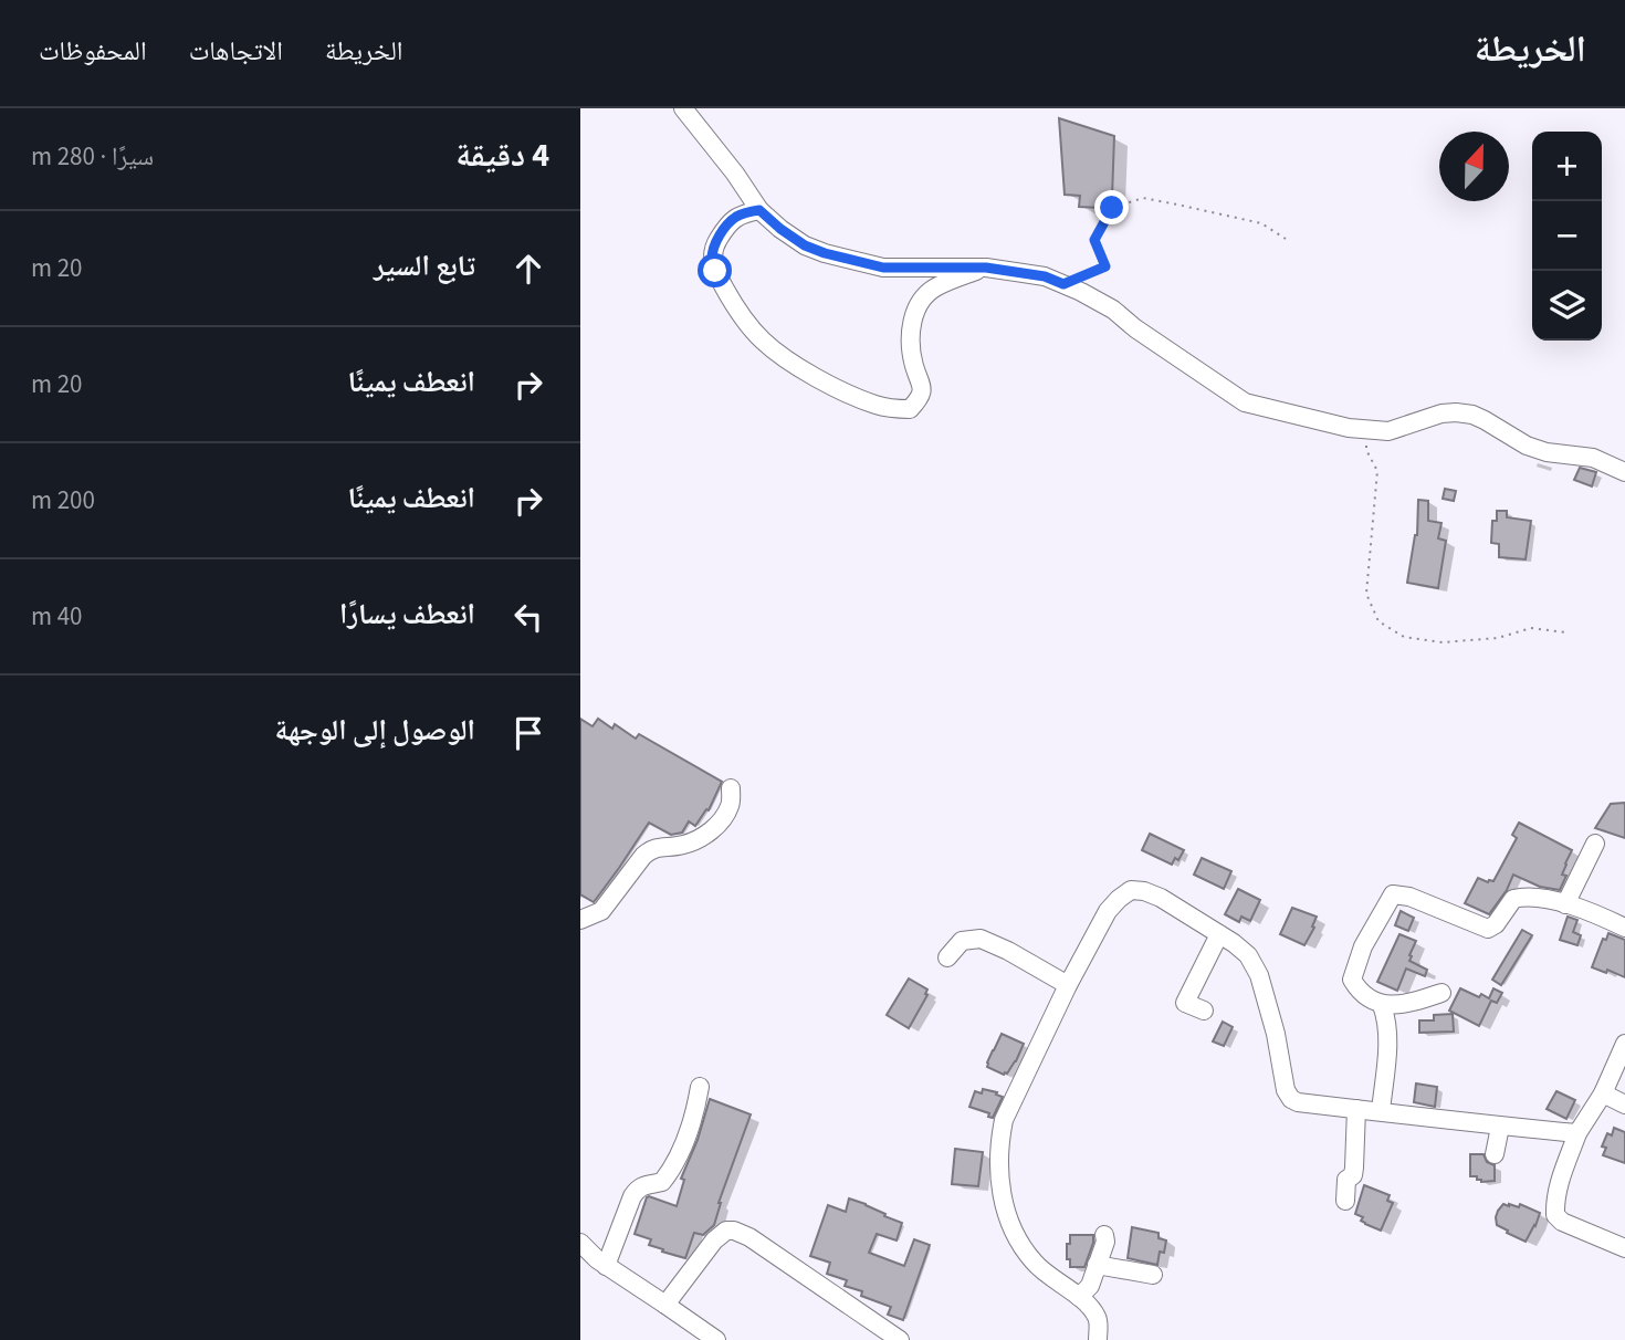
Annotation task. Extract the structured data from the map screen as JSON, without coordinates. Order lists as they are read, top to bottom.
{
  "north": "top",
  "page": {
    "header": "الخريطة",
    "nav": ["الخريطة", "الاتجاهات", "المحفوظات"],
    "heading": ["4 دقيقة", "سيرًا · 280 m"],
    "map_buttons": ["+", "−"],
    "list": [
      ["تابع السير", "20 m"],
      ["انعطف يمينًا", "20 m"],
      ["انعطف يمينًا", "200 m"],
      ["انعطف يسارًا", "40 m"],
      "الوصول إلى الوجهة"
    ]
  }
}
